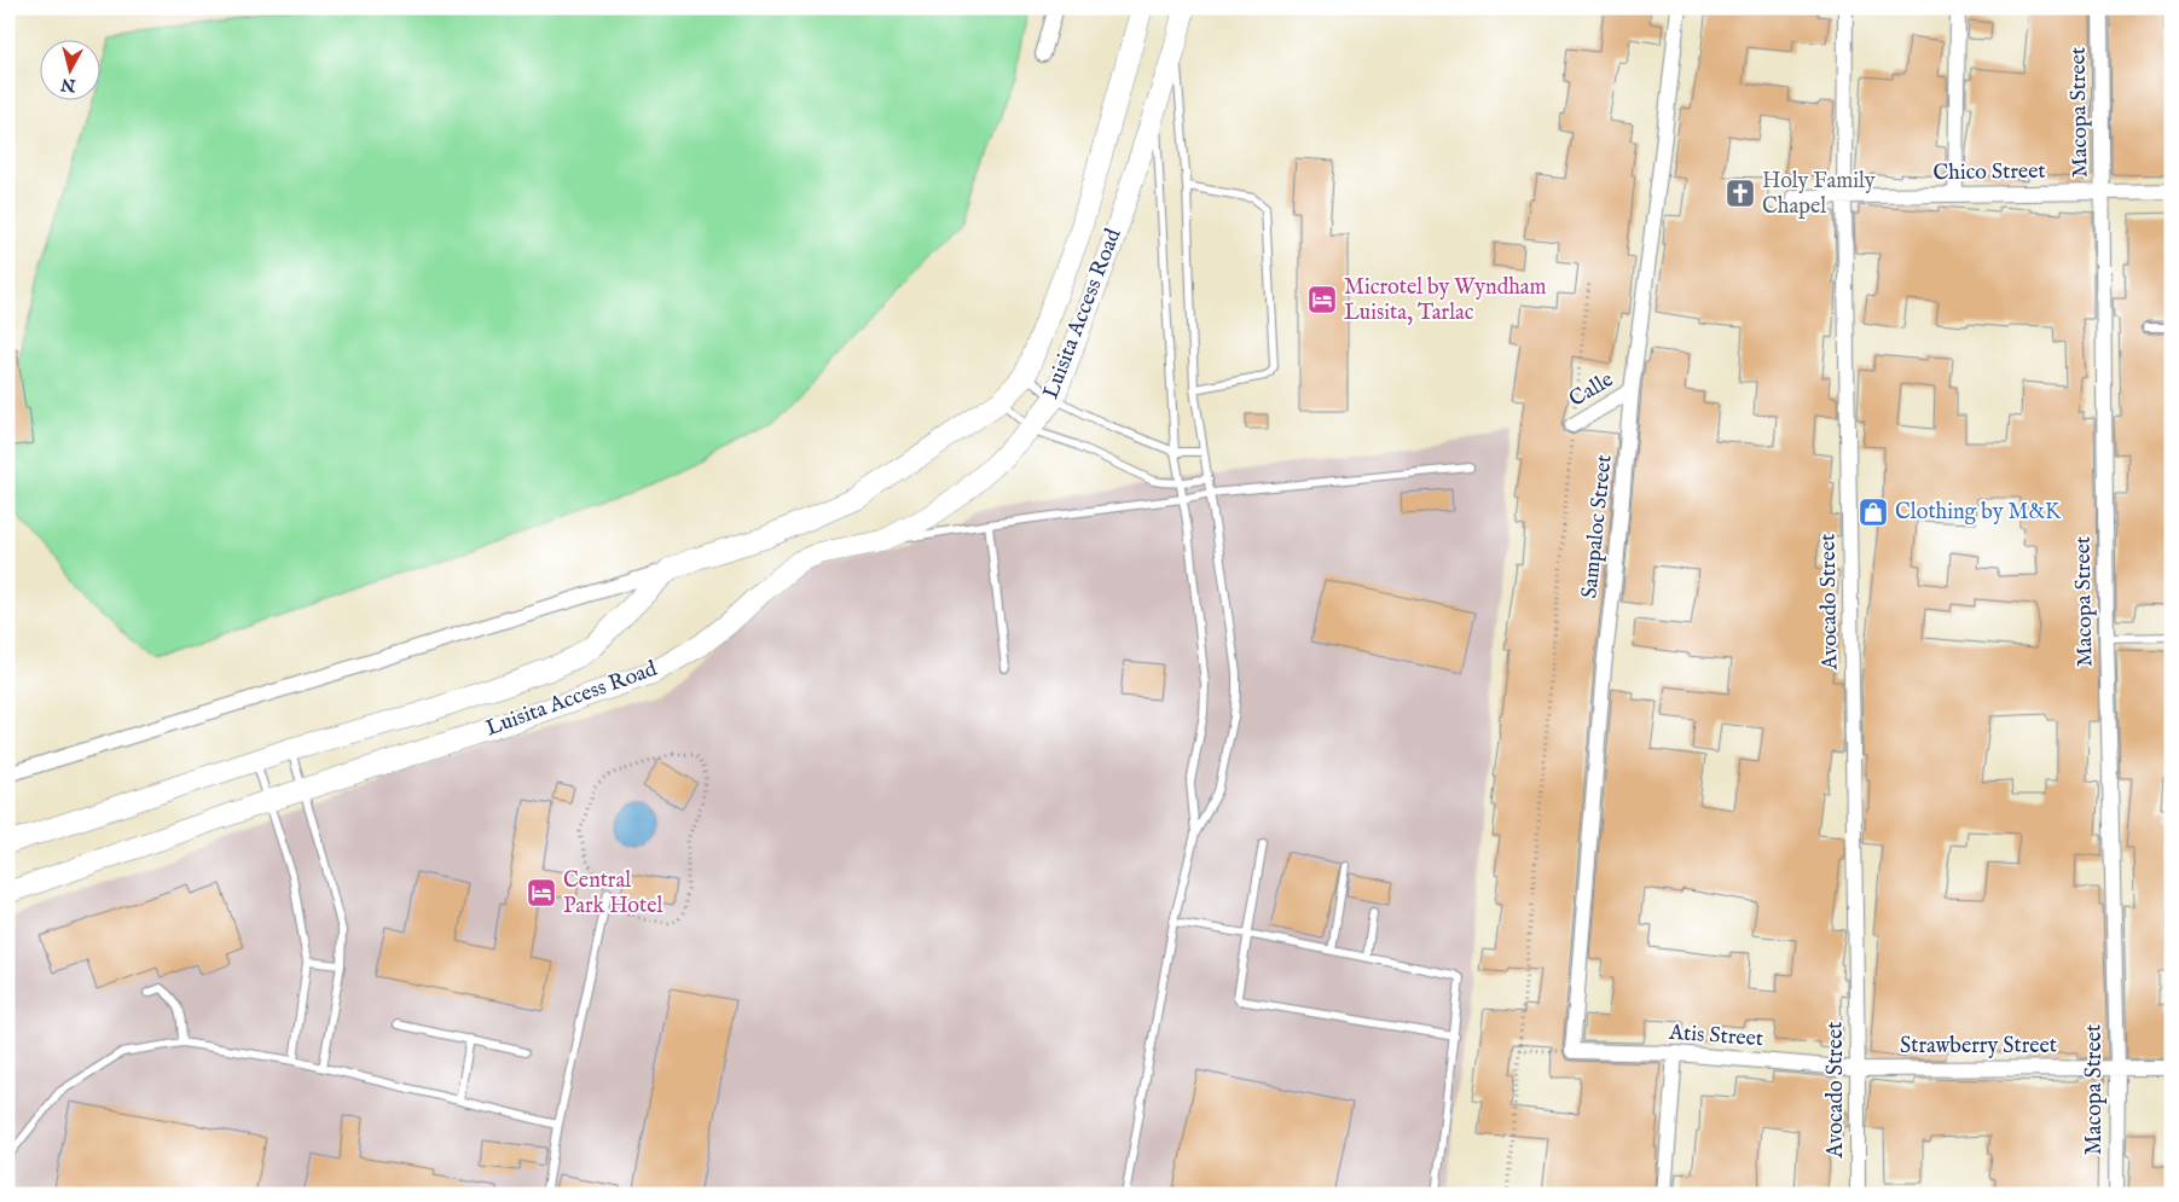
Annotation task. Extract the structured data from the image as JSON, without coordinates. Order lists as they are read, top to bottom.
{
  "streets": {
    "main road": ["Luisita Access Road"],
    "street": [
      "Macopa Street",
      "Chico Street",
      "Calle",
      "Sampaloc Street",
      "Avocado Street",
      "Atis Street",
      "Strawberry Street"
    ]
  },
  "crossings": [
    ["Macopa Street", "Chico Street"],
    ["Macopa Street", "Strawberry Street"],
    ["Chico Street", "Avocado Street"],
    ["Calle", "Sampaloc Street"],
    ["Sampaloc Street", "Atis Street"],
    ["Avocado Street", "Atis Street"],
    ["Avocado Street", "Strawberry Street"],
    ["Atis Street", "Strawberry Street"]
  ],
  "places": {
    "church": ["Holy Family Chapel"],
    "hotel": ["Microtel by Wyndham Luisita, Tarlac", "Central Park Hotel"],
    "shop": ["Clothing by M&K"]
  },
  "north": "bottom"
}
